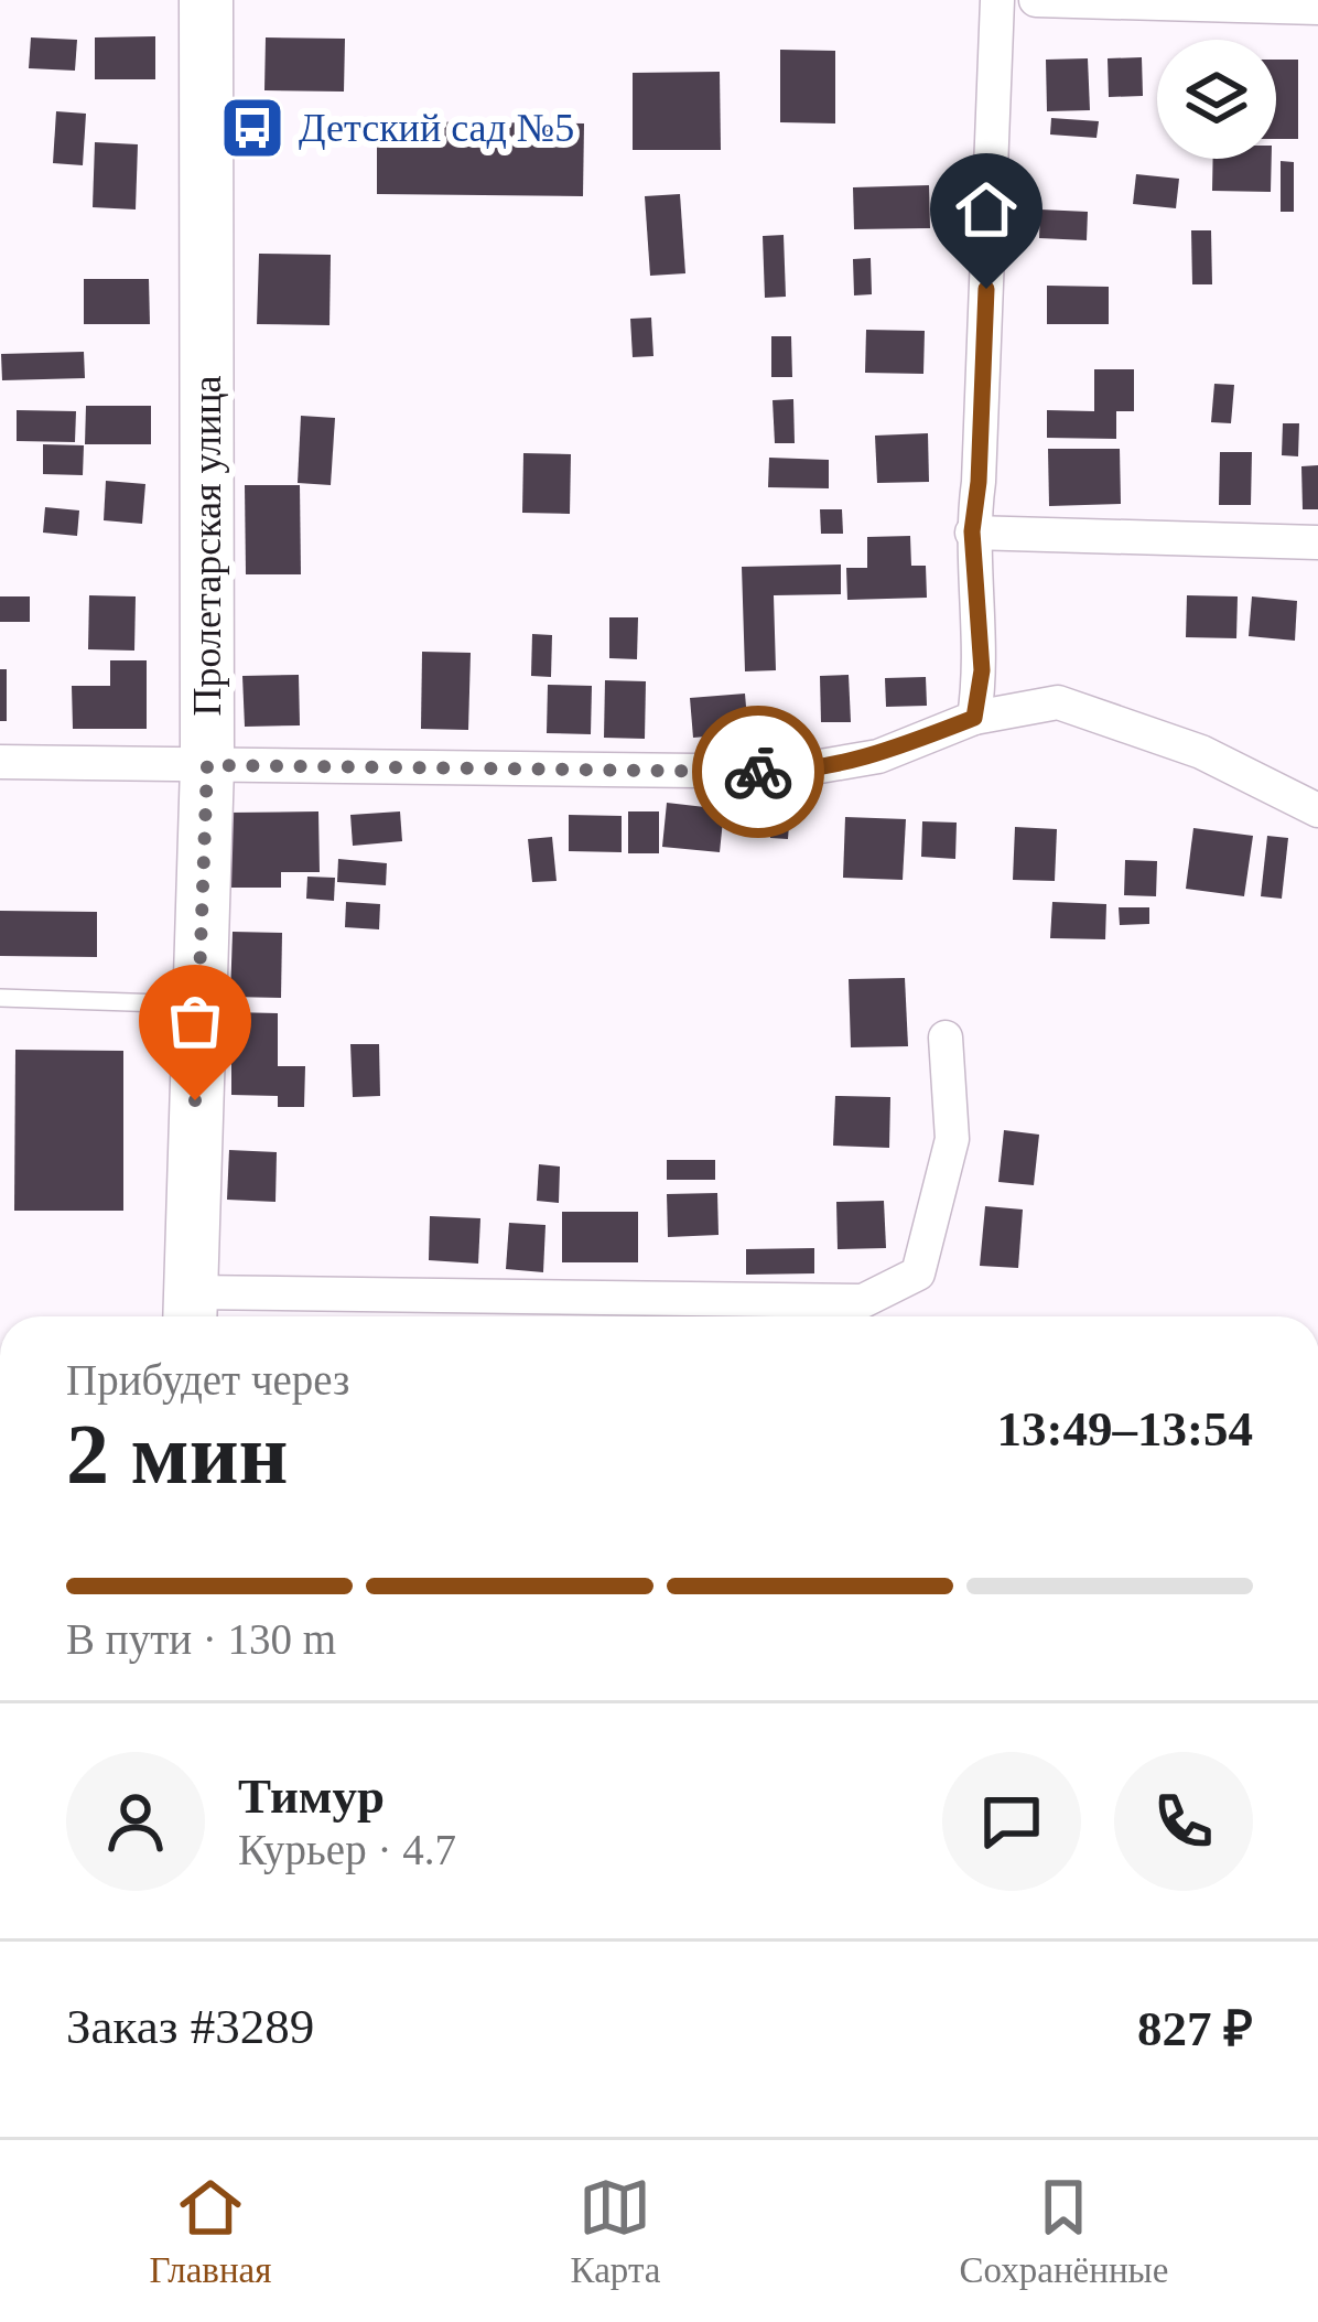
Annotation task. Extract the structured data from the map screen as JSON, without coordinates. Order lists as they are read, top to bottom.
{
  "streets": {
    "main road": ["Пролетарская улица"]
  },
  "places": {
    "bus stop": ["Детский сад №5"]
  },
  "page": {
    "heading": ["2 мин", "Прибудет через", "13:49–13:54"],
    "panel": [
      "Тимур",
      "Курьер · 4.7",
      "Заказ #3289",
      "827 ₽"
    ],
    "bar": "В пути · 130 m",
    "tabs": ["Главная", "Карта", "Сохранённые"]
  }
}
